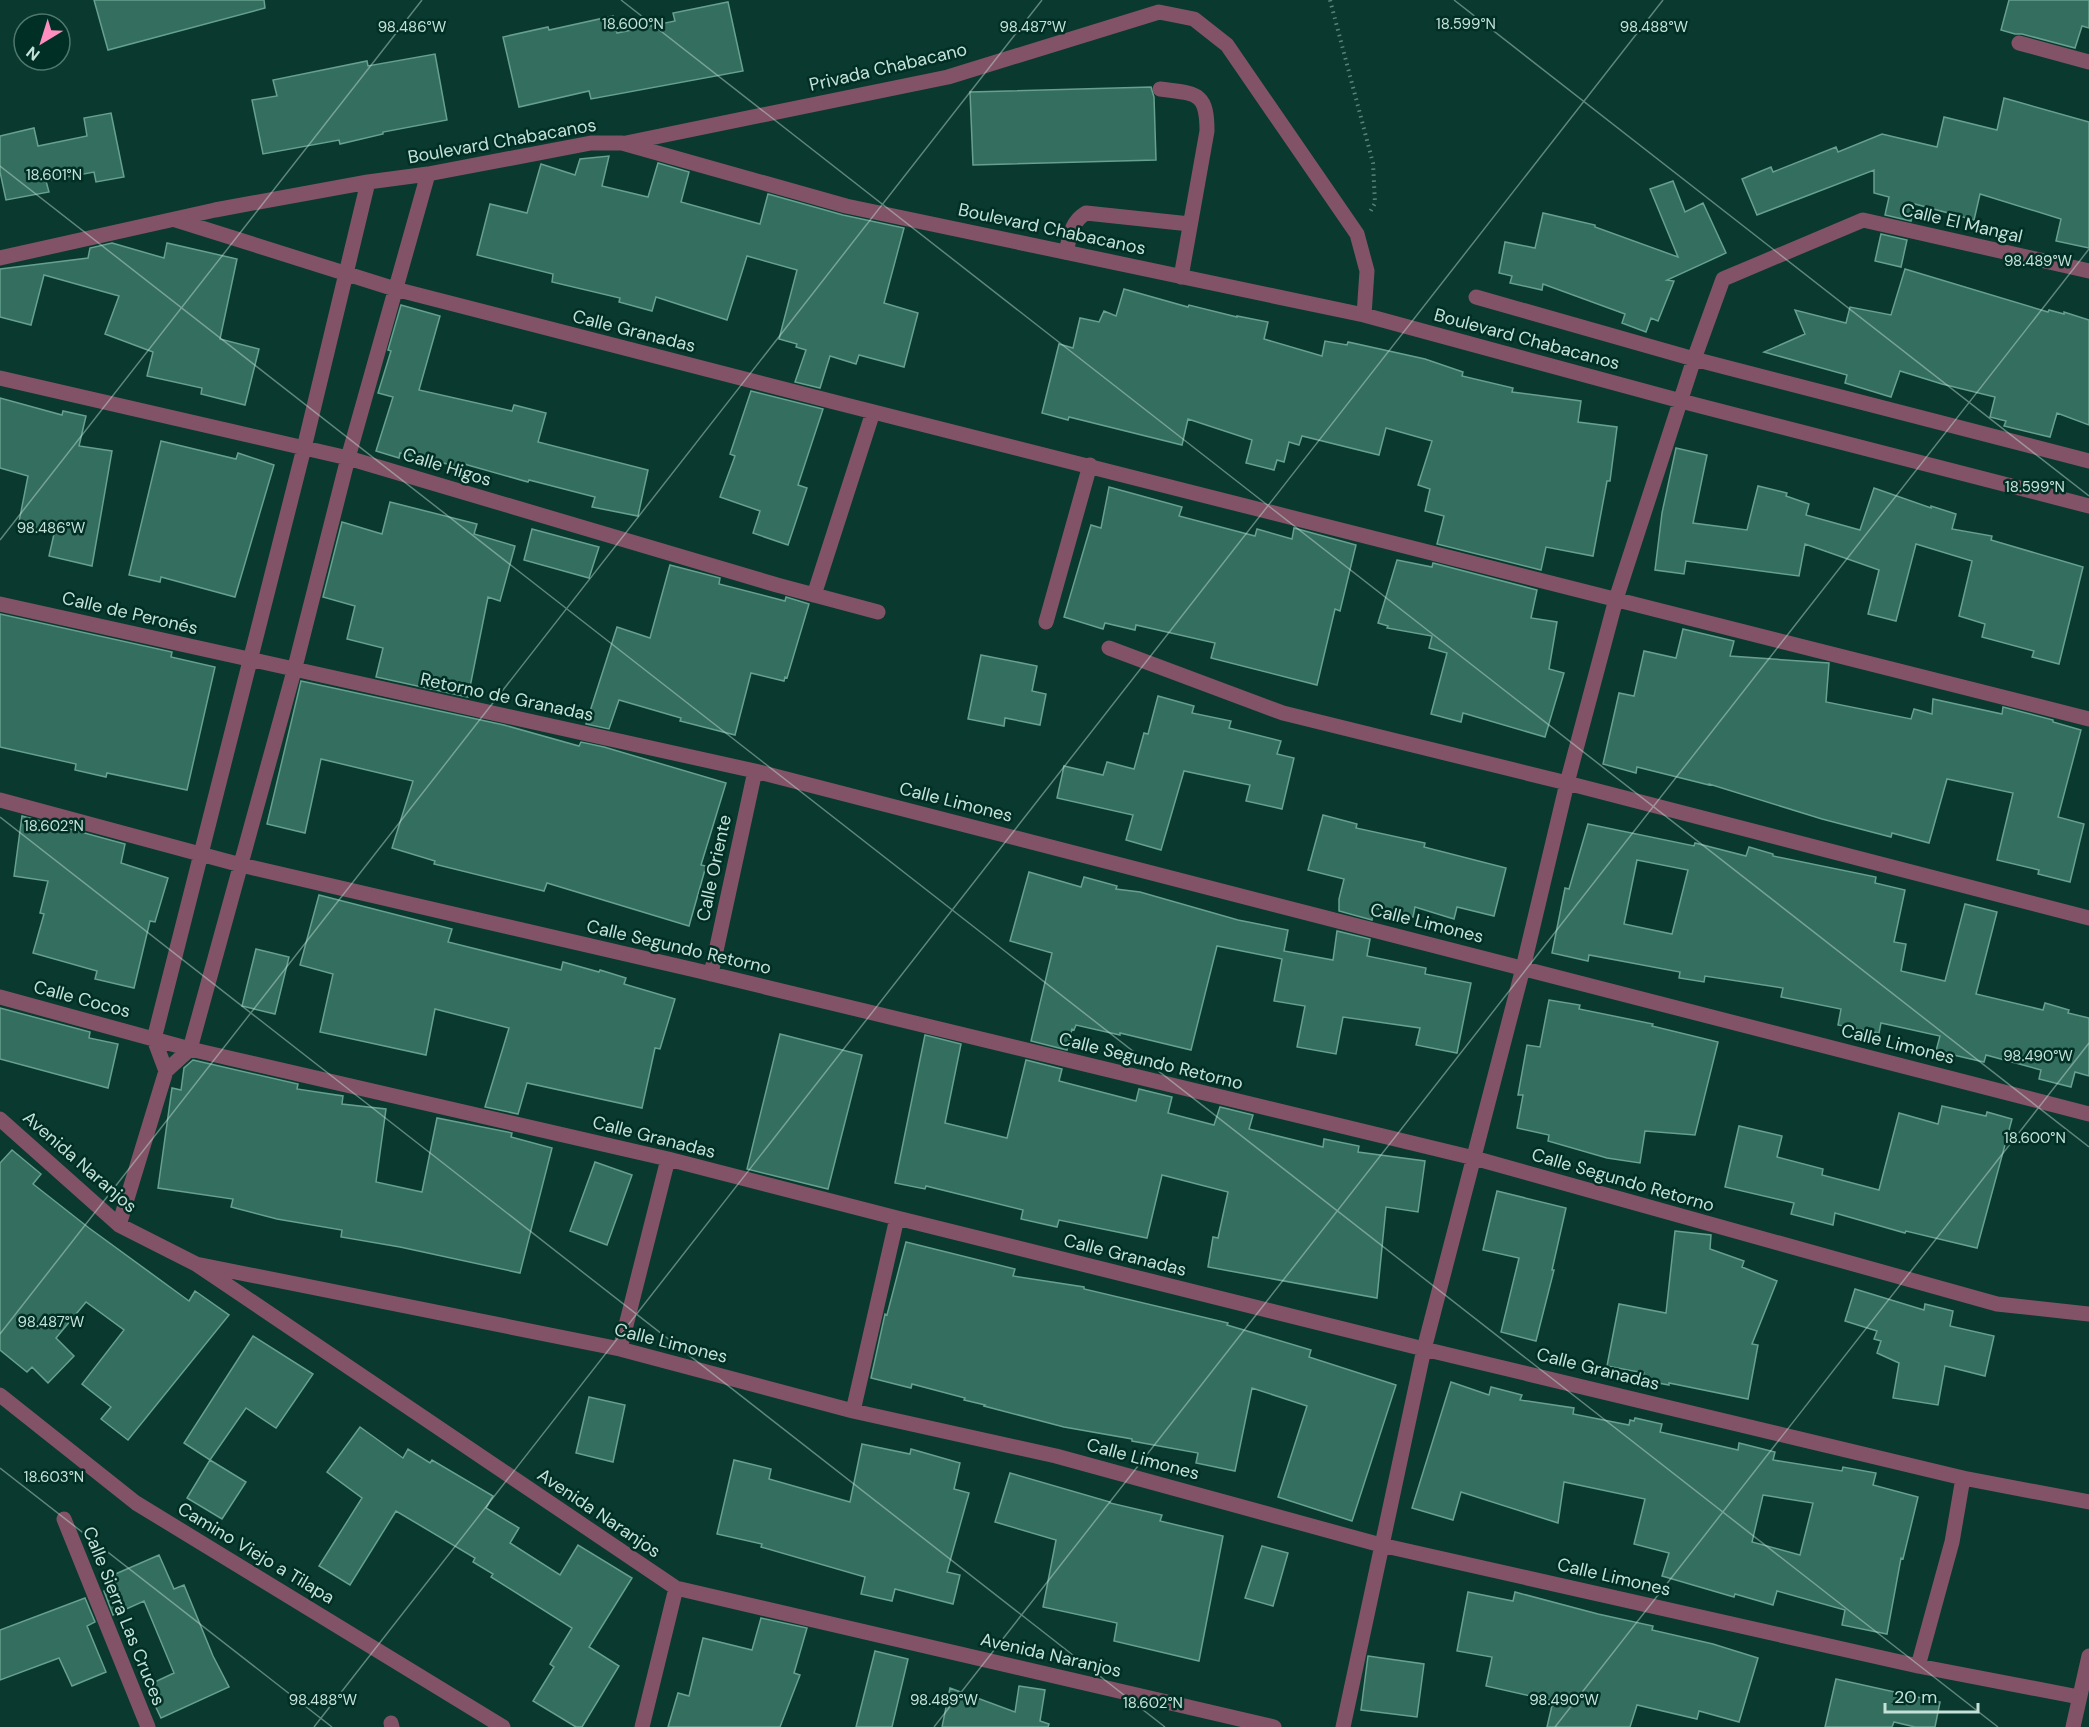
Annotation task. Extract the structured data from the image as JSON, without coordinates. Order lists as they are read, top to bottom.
{
  "streets": {
    "street": [
      "Privada Chabacano",
      "Boulevard Chabacanos",
      "Calle El Mangal",
      "Calle Granadas",
      "Calle Higos",
      "Calle de Peronés",
      "Retorno de Granadas",
      "Calle Limones",
      "Calle Oriente",
      "Calle Segundo Retorno",
      "Calle Cocos",
      "Avenida Naranjos",
      "Camino Viejo a Tilapa",
      "Calle Sierra Las Cruces"
    ]
  },
  "crossings": [
    ["Privada Chabacano", "Boulevard Chabacanos"],
    ["Boulevard Chabacanos", "Calle El Mangal"],
    ["Boulevard Chabacanos", "Calle Granadas"],
    ["Calle Granadas", "Calle Cocos"],
    ["Calle de Peronés", "Retorno de Granadas"],
    ["Retorno de Granadas", "Calle Limones"],
    ["Retorno de Granadas", "Calle Oriente"],
    ["Calle Limones", "Calle Oriente"],
    ["Calle Limones", "Avenida Naranjos"],
    ["Calle Oriente", "Calle Segundo Retorno"]
  ],
  "scale_bar": "20 m",
  "north": "bottom left",
  "coordinates": [
    "18.600°N",
    "18.599°N",
    "98.486°W",
    "98.487°W",
    "98.488°W",
    "18.601°N",
    "98.489°W",
    "18.602°N",
    "98.490°W",
    "18.603°N"
  ]
}
